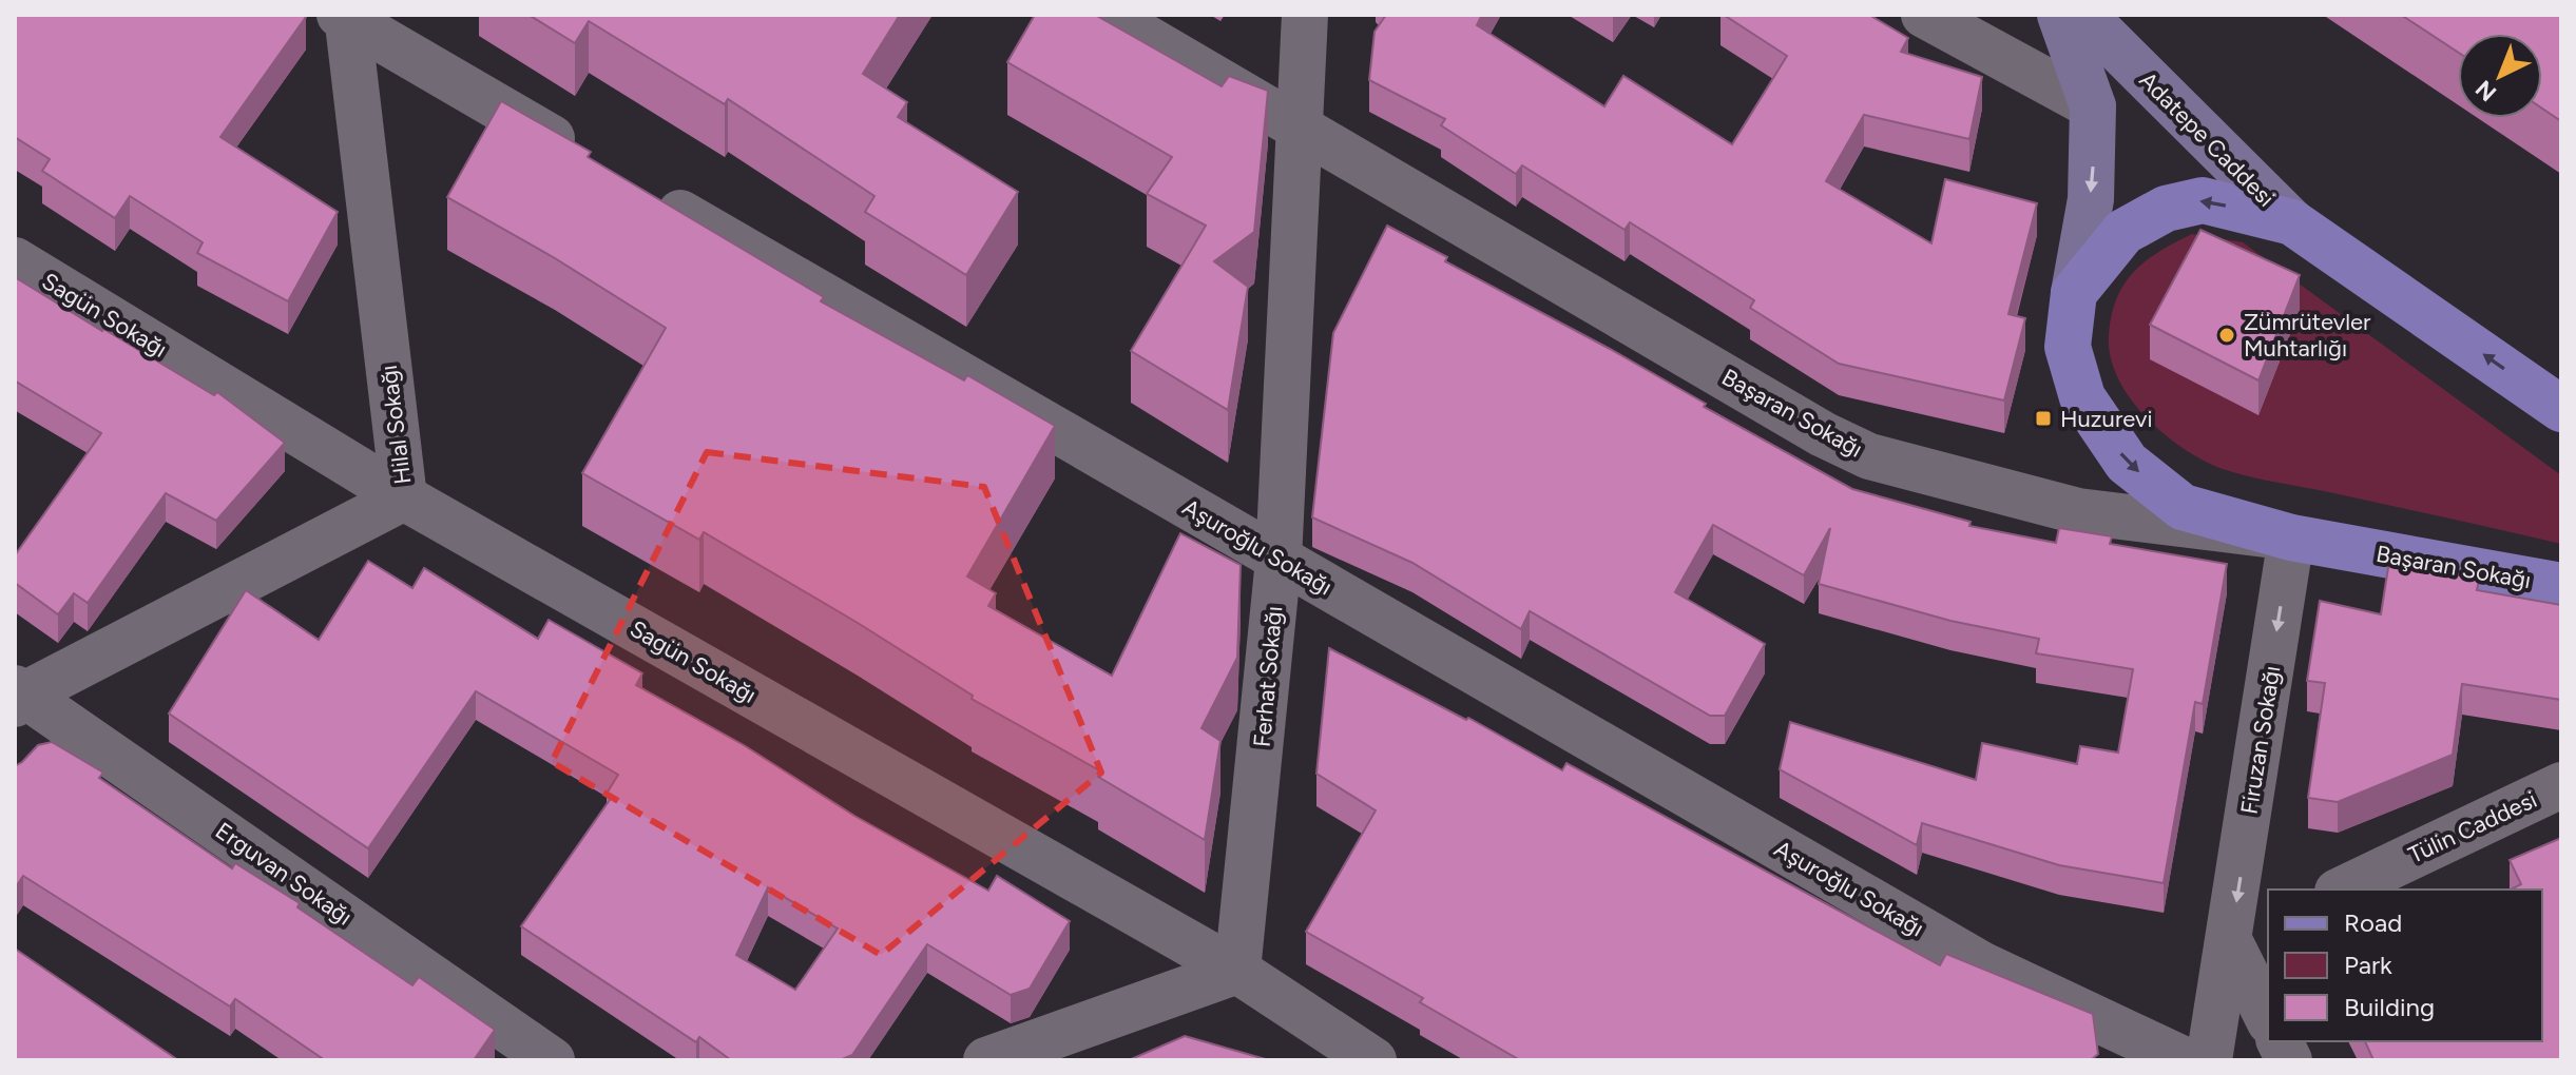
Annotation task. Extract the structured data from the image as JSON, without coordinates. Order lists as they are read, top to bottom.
{
  "streets": {
    "main road": ["Adatepe Caddesi", "Başaran Sokağı"],
    "street": [
      "Sagün Sokağı",
      "Hilal Sokağı",
      "Aşuroğlu Sokağı",
      "Ferhat Sokağı",
      "Firuzan Sokağı",
      "Tülin Caddesi",
      "Erguvan Sokağı"
    ]
  },
  "crossings": [
    ["Sagün Sokağı", "Hilal Sokağı"],
    ["Sagün Sokağı", "Ferhat Sokağı"],
    ["Başaran Sokağı", "Ferhat Sokağı"],
    ["Başaran Sokağı", "Firuzan Sokağı"],
    ["Hilal Sokağı", "Erguvan Sokağı"],
    ["Aşuroğlu Sokağı", "Ferhat Sokağı"]
  ],
  "one_way": ["Adatepe Caddesi", "Firuzan Sokağı"],
  "places": {
    "other": ["Zümrütevler Muhtarlığı"],
    "transit": ["Huzurevi"]
  },
  "legend": ["Road", "Park", "Building"],
  "north": "bottom left"
}
